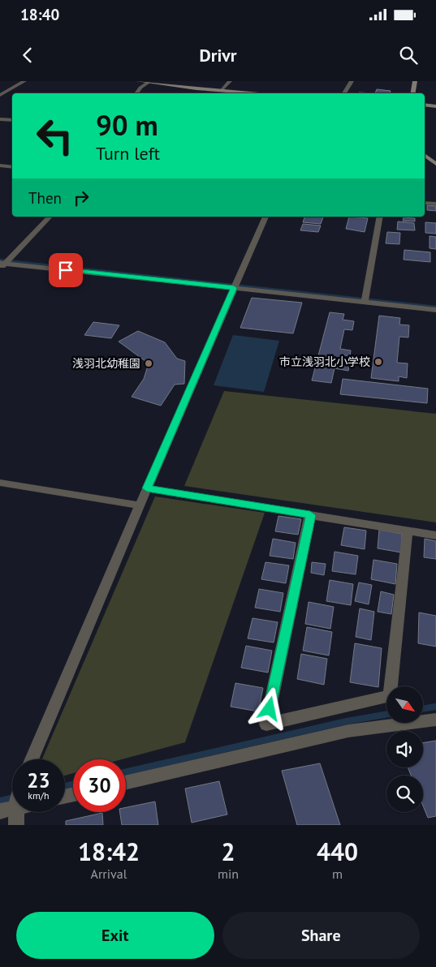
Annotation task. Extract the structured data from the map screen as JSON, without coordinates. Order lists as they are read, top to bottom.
{
  "places": ["市立浅羽北小学校", "浅羽北幼稚園"],
  "north": "bottom right",
  "page": {
    "status": "18:40",
    "header": "Drivr",
    "turn": ["90 m", "Turn left"],
    "then": "Then",
    "speed": "23 km/h",
    "limit": "30",
    "eta": [
      "18:42",
      "Arrival",
      "2",
      "min",
      "440",
      "m"
    ],
    "buttons": ["Exit", "Share"]
  }
}
